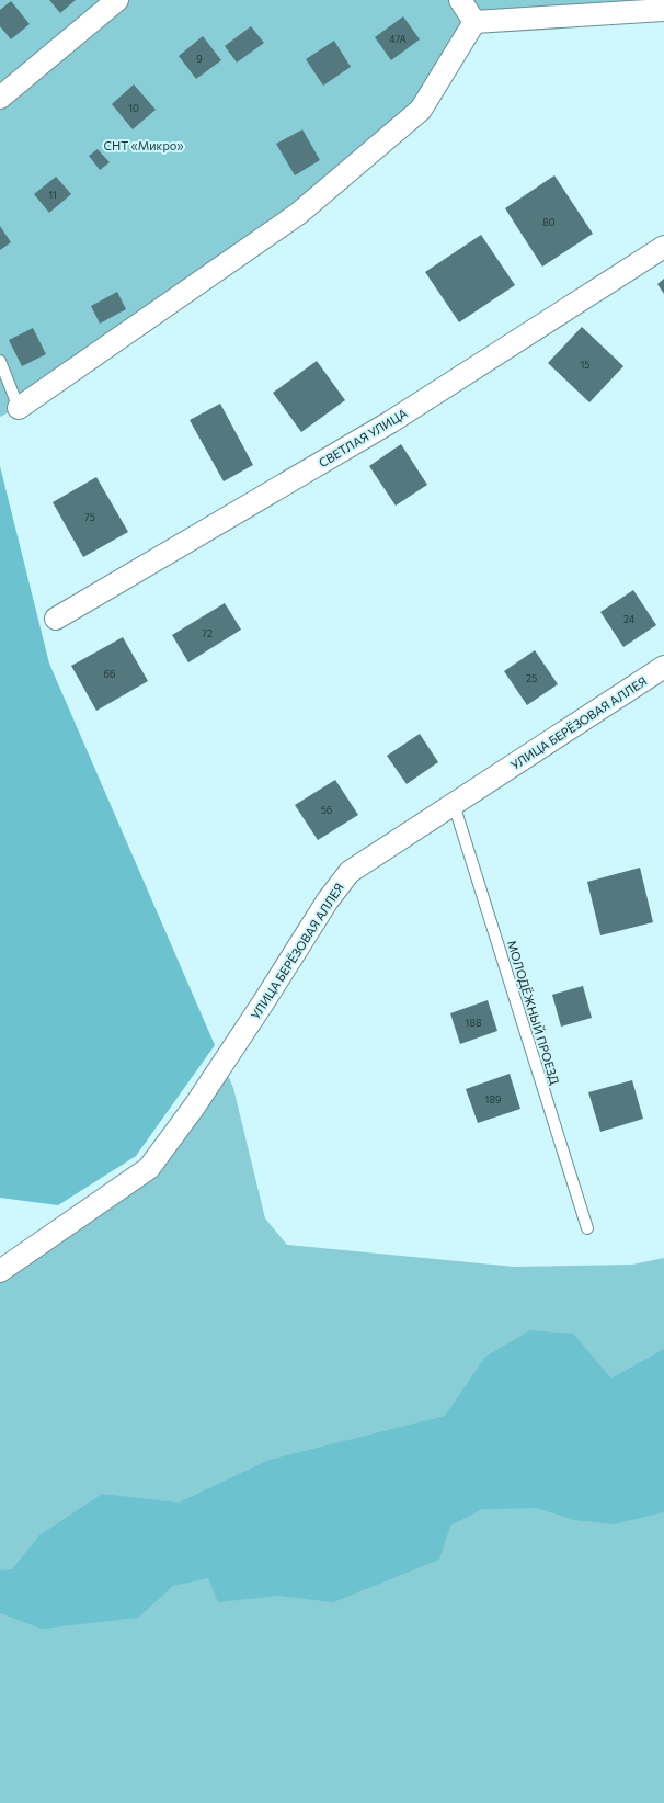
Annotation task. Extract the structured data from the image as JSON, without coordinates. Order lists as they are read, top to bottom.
{
  "streets": {
    "street": ["СВЕТЛАЯ УЛИЦА", "УЛИЦА БЕРЁЗОВАЯ АЛЛЕЯ"],
    "lane": ["МОЛОДЁЖНЫЙ ПРОЕЗД"]
  },
  "crossings": [
    ["УЛИЦА БЕРЁЗОВАЯ АЛЛЕЯ", "МОЛОДЁЖНЫЙ ПРОЕЗД"]
  ],
  "parks": ["СНТ «Микро»"],
  "house_numbers": [
    "47А",
    "9",
    "10",
    "11",
    "80",
    "15",
    "75",
    "24",
    "72",
    "66",
    "25",
    "56",
    "188",
    "189"
  ]
}
